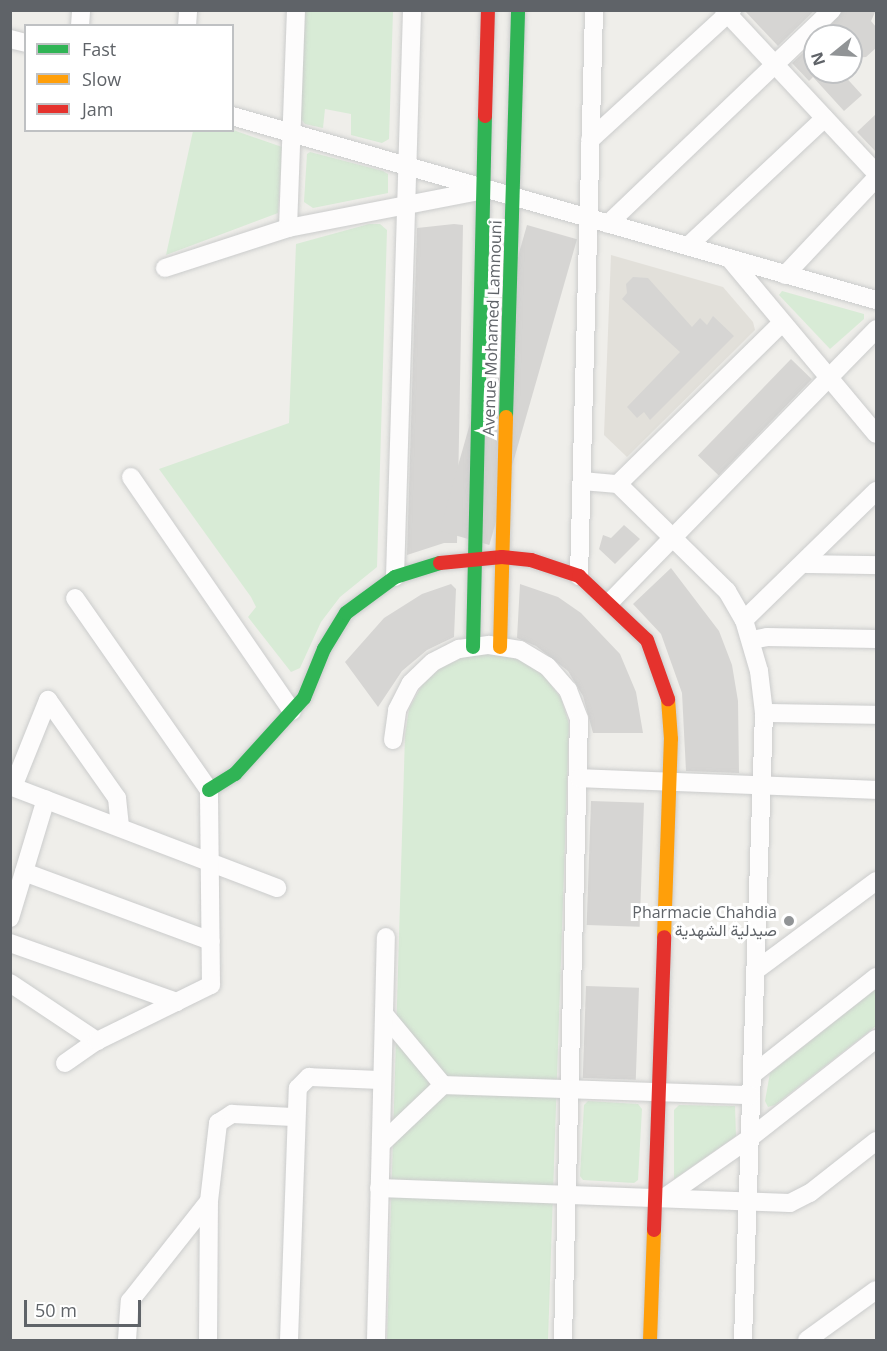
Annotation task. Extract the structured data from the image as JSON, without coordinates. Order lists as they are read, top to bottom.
{
  "streets": {
    "street": ["Avenue Mohamed Lamnouni"]
  },
  "places": ["Pharmacie Chahdia صيدلية الشهدية"],
  "legend": ["Fast", "Slow", "Jam"],
  "scale_bar": "50 m",
  "north": "left"
}
